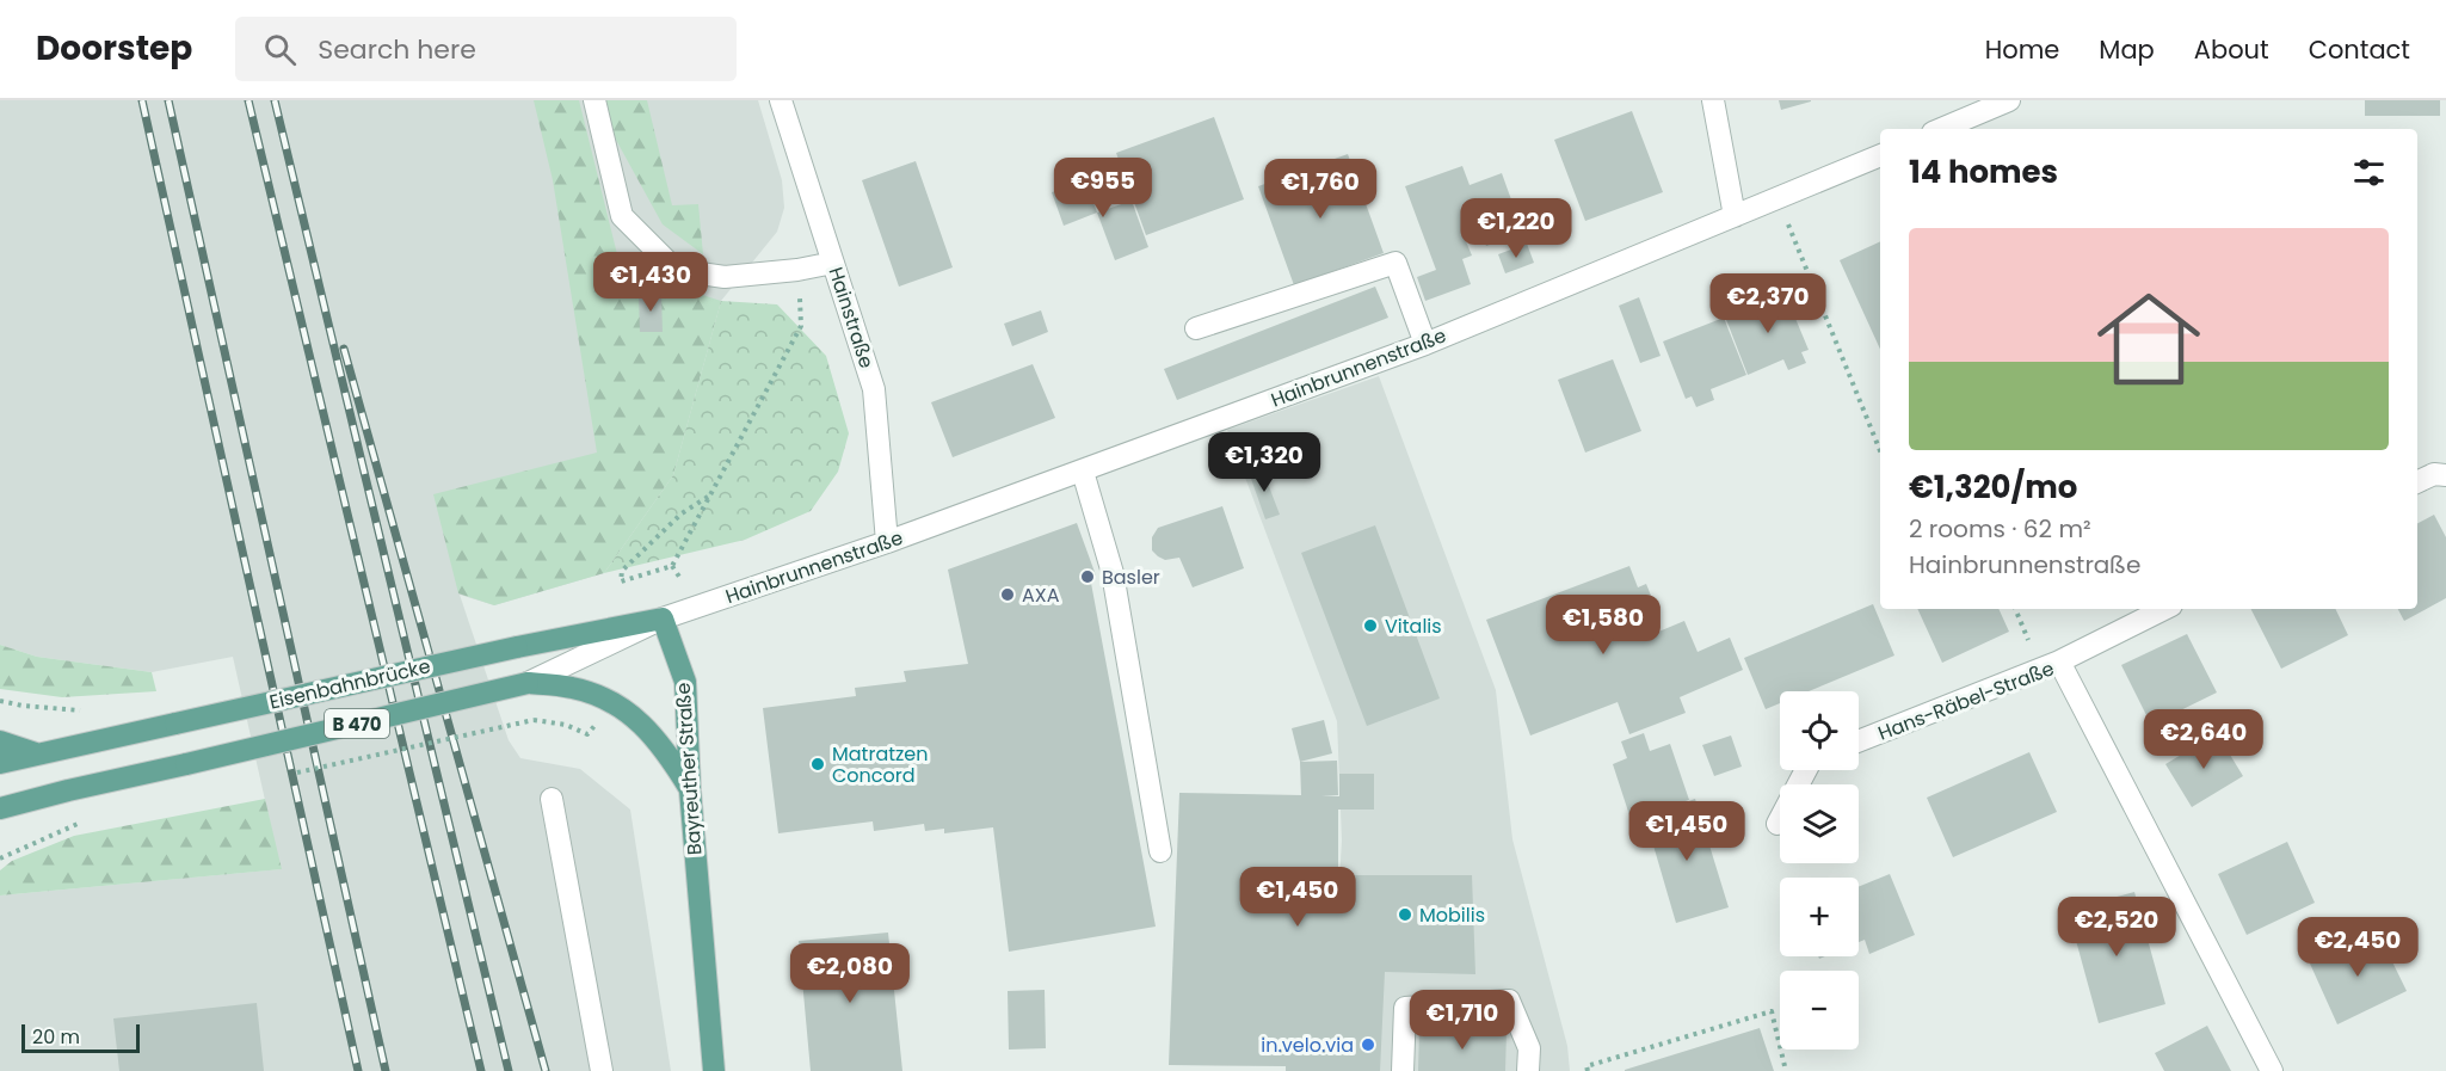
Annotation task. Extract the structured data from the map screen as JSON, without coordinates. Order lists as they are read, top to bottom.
{
  "streets": {
    "main road": ["Eisenbahnbrücke", "B 470", "Bayreuther Straße"],
    "street": ["Hainstraße", "Hainbrunnenstraße", "Hans-Räbel-Straße"]
  },
  "crossings": [
    ["Hainstraße", "Hainbrunnenstraße"],
    ["Hainbrunnenstraße", "Eisenbahnbrücke"],
    ["Hainbrunnenstraße", "Bayreuther Straße"],
    ["Eisenbahnbrücke", "B 470"],
    ["Eisenbahnbrücke", "Bayreuther Straße"],
    ["B 470", "Bayreuther Straße"]
  ],
  "places": [
    "Basler",
    "AXA",
    "Vitalis",
    "Matratzen Concord",
    "Mobilis",
    "in.velo.via"
  ],
  "scale_bar": "20 m",
  "page": {
    "header": "Doorstep",
    "search": "Search here",
    "nav": [
      "Home",
      "Map",
      "About",
      "Contact"
    ],
    "heading": "14 homes",
    "price": [
      "€955",
      "€1,760",
      "€1,220",
      "€1,430",
      "€2,370",
      "€1,320",
      "€1,580",
      "€2,640",
      "€1,450",
      "€1,450",
      "€2,520",
      "€2,450",
      "€2,080",
      "€1,710"
    ],
    "list": [
      {
        "name": "€1,320/mo",
        "note": "2 rooms · 62 m² · Hainbrunnenstraße"
      }
    ],
    "map_buttons": ["+", "−"],
    "scale": "20 m"
  }
}
